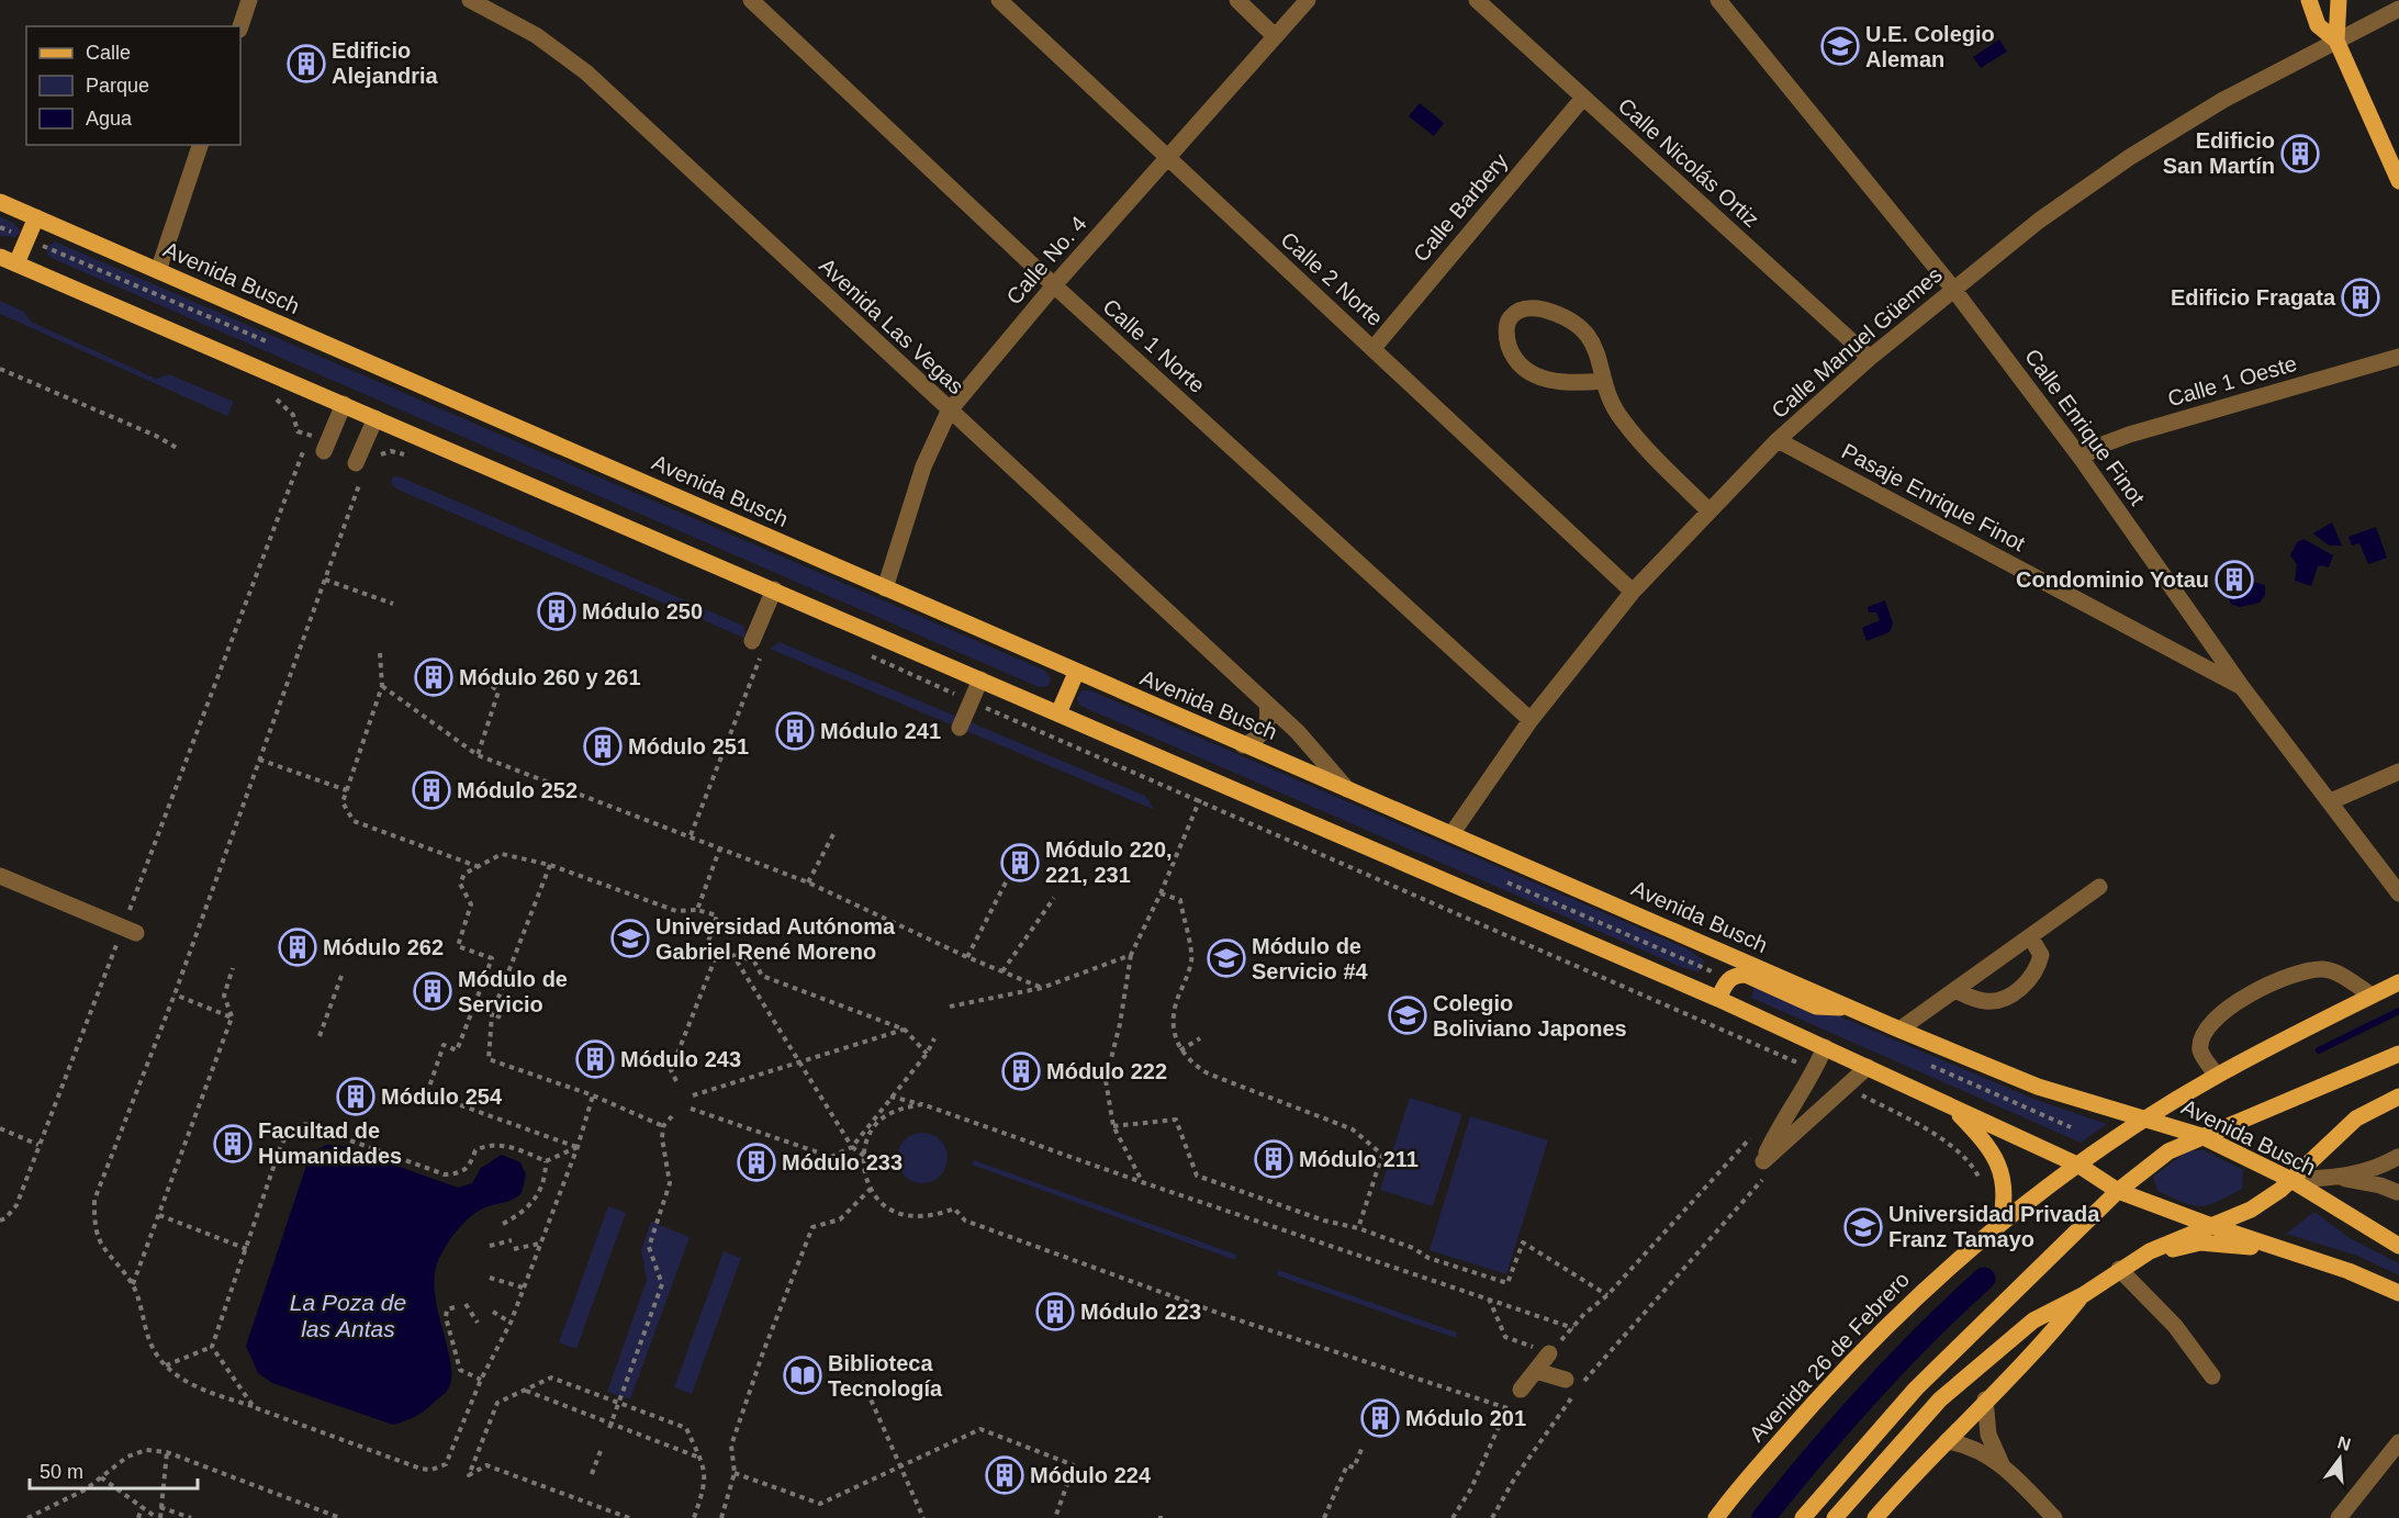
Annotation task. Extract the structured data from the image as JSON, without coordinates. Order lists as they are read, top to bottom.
{
  "streets": {
    "main road": ["Avenida Busch", "Avenida 26 de Febrero"],
    "street": [
      "Calle Nicolás Ortiz",
      "Calle Barbery",
      "Calle No. 4",
      "Calle 2 Norte",
      "Avenida Las Vegas",
      "Calle Manuel Güemes",
      "Calle 1 Norte",
      "Calle 1 Oeste",
      "Calle Enrique Finot",
      "Pasaje Enrique Finot"
    ]
  },
  "crossings": [
    ["Calle Nicolás Ortiz", "Calle Barbery"],
    ["Calle Nicolás Ortiz", "Calle Manuel Güemes"],
    ["Calle Barbery", "Calle 2 Norte"],
    ["Calle No. 4", "Avenida Busch"],
    ["Calle No. 4", "Calle 2 Norte"],
    ["Calle No. 4", "Avenida Las Vegas"],
    ["Calle No. 4", "Calle 1 Norte"],
    ["Avenida Busch", "Avenida Las Vegas"],
    ["Avenida Busch", "Calle Manuel Güemes"],
    ["Avenida Busch", "Avenida 26 de Febrero"],
    ["Calle 2 Norte", "Calle Manuel Güemes"],
    ["Calle Manuel Güemes", "Calle 1 Norte"],
    ["Calle Manuel Güemes", "Calle Enrique Finot"],
    ["Calle Manuel Güemes", "Pasaje Enrique Finot"],
    ["Calle 1 Oeste", "Calle Enrique Finot"],
    ["Calle Enrique Finot", "Pasaje Enrique Finot"]
  ],
  "water": ["La Poza de las Antas"],
  "places": {
    "school or university": [
      "U.E. Colegio Aleman",
      "Universidad Autónoma Gabriel René Moreno",
      "Módulo de Servicio #4",
      "Colegio Boliviano Japones",
      "Universidad Privada Franz Tamayo"
    ],
    "building": [
      "Edificio Alejandria",
      "Edificio San Martín",
      "Edificio Fragata",
      "Condominio Yotau",
      "Módulo 250",
      "Módulo 260 y 261",
      "Módulo 241",
      "Módulo 251",
      "Módulo 252",
      "Módulo 220, 221, 231",
      "Módulo 262",
      "Módulo de Servicio",
      "Módulo 243",
      "Módulo 222",
      "Módulo 254",
      "Facultad de Humanidades",
      "Módulo 211",
      "Módulo 233",
      "Módulo 223",
      "Módulo 201",
      "Módulo 224"
    ],
    "library": ["Biblioteca Tecnología"]
  },
  "legend": ["Calle", "Parque", "Agua"],
  "scale_bar": "50 m",
  "north": "top"
}
